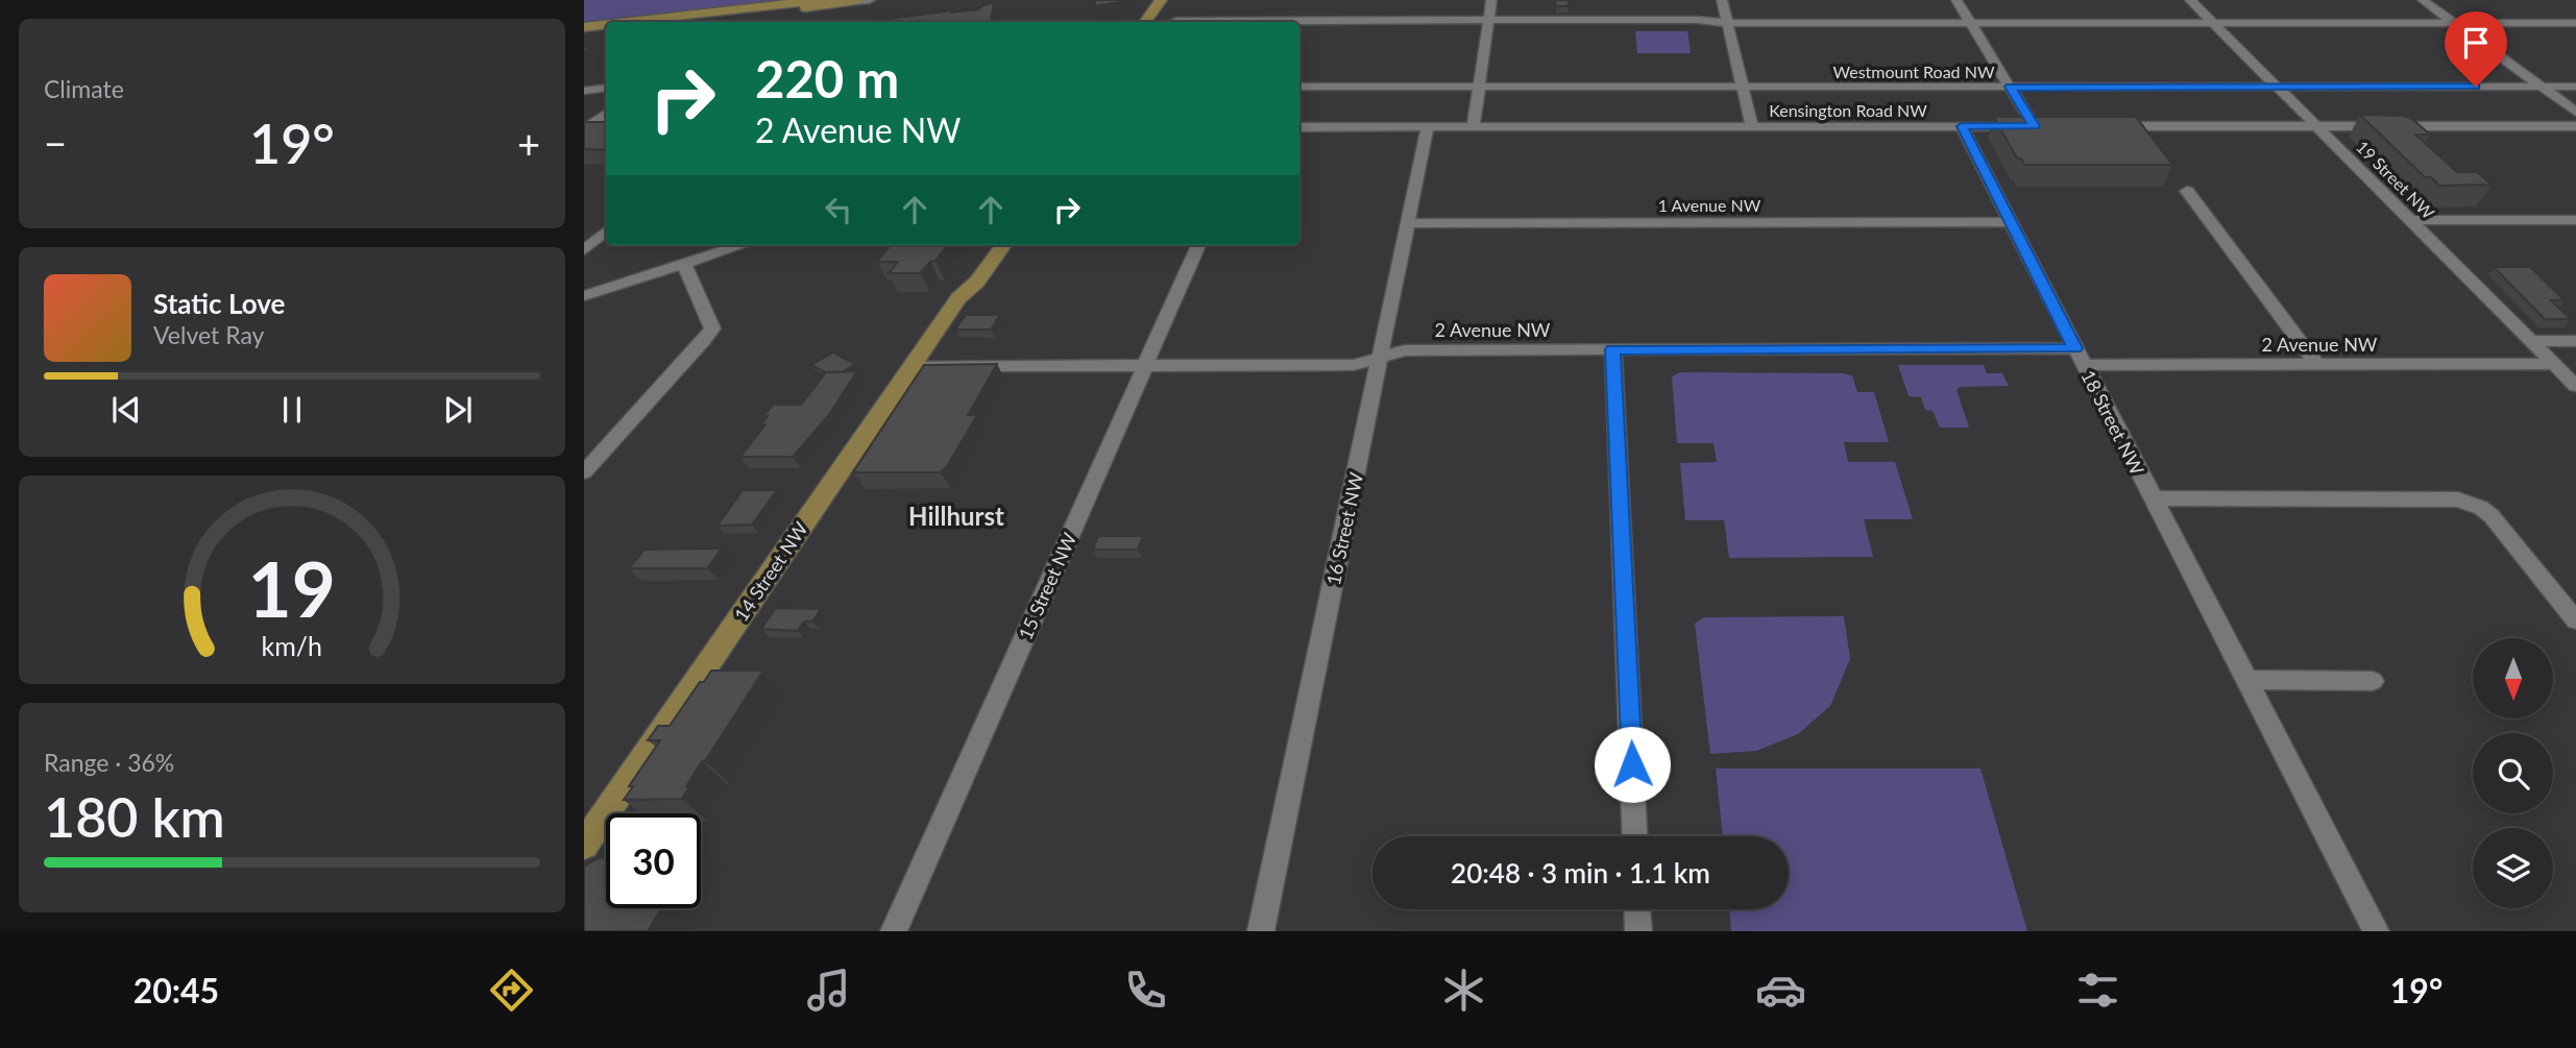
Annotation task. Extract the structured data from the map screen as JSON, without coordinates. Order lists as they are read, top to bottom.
{
  "streets": {
    "main road": ["14 Street NW"],
    "street": [
      "Westmount Road NW",
      "Kensington Road NW",
      "19 Street NW",
      "1 Avenue NW",
      "2 Avenue NW",
      "18 Street NW",
      "16 Street NW",
      "15 Street NW"
    ]
  },
  "crossings": [
    ["Westmount Road NW", "Kensington Road NW"],
    ["Westmount Road NW", "19 Street NW"],
    ["Kensington Road NW", "18 Street NW"],
    ["Kensington Road NW", "16 Street NW"],
    ["19 Street NW", "2 Avenue NW"],
    ["1 Avenue NW", "18 Street NW"],
    ["1 Avenue NW", "16 Street NW"],
    ["2 Avenue NW", "18 Street NW"],
    ["2 Avenue NW", "16 Street NW"],
    ["2 Avenue NW", "14 Street NW"],
    ["2 Avenue NW", "15 Street NW"]
  ],
  "districts": ["Hillhurst"],
  "north": "bottom",
  "page": {
    "tile": [
      "Climate",
      ["Range · 36%", "180 km"]
    ],
    "turn": ["220 m", "2 Avenue NW"],
    "heat": ["−", "19°", "+"],
    "song": ["Static Love", "Velvet Ray"],
    "limit": "30",
    "trip": "20:48 · 3 min · 1.1 km",
    "tabs": ["20:45", "19°"],
    "gauge": ["19", "km/h"]
  }
}
